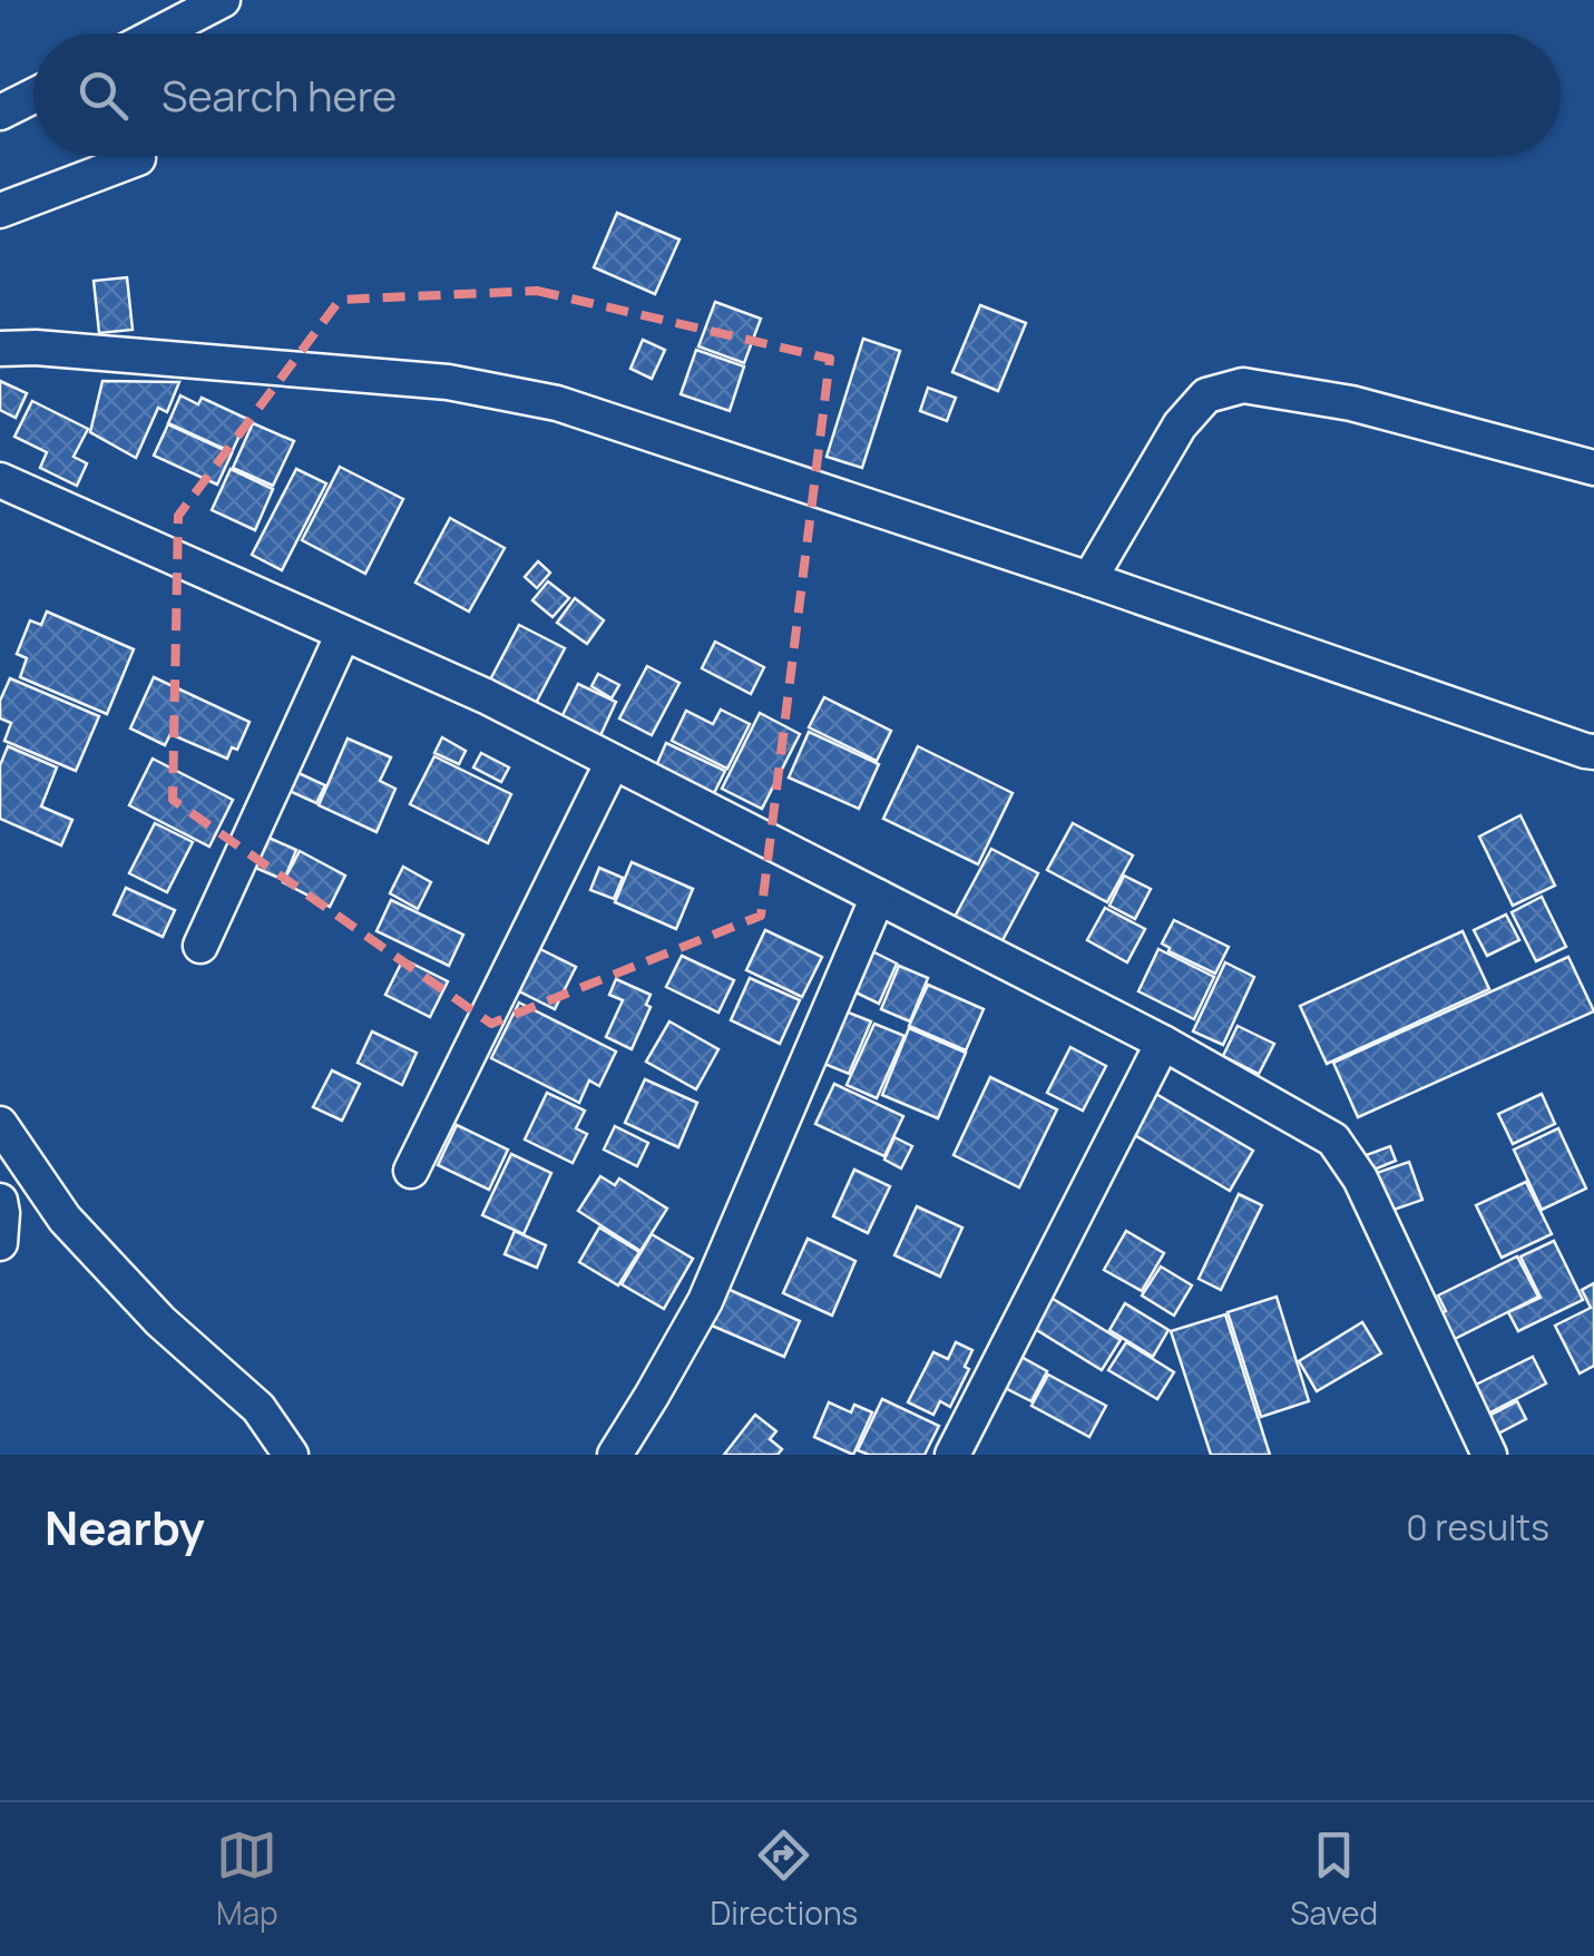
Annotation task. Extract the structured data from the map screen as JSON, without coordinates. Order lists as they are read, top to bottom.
{
  "page": {
    "search": "Search here",
    "heading": ["Nearby", "0 results"],
    "nav": ["Map", "Directions", "Saved"]
  }
}
